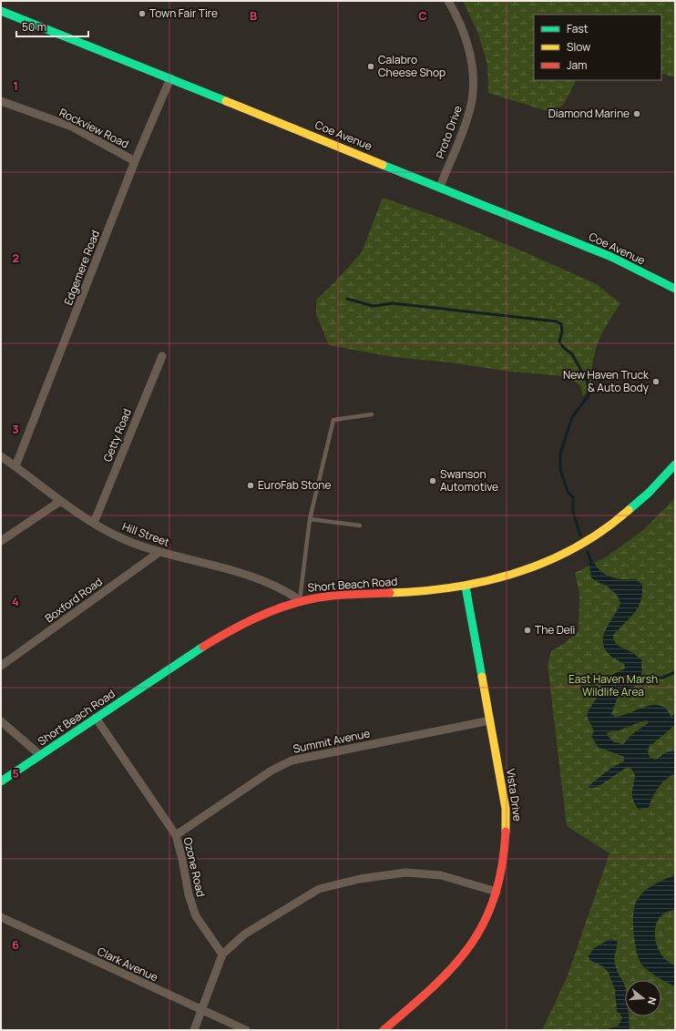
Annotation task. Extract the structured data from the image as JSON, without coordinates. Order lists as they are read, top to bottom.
{
  "streets": {
    "main road": ["Coe Avenue", "Short Beach Road", "Vista Drive"],
    "street": [
      "Rockview Road",
      "Proto Drive",
      "Edgemere Road",
      "Getty Road",
      "Hill Street",
      "Boxford Road",
      "Summit Avenue",
      "Ozone Road",
      "Clark Avenue"
    ]
  },
  "crossings": [
    ["Rockview Road", "Edgemere Road"],
    ["Proto Drive", "Coe Avenue"],
    ["Coe Avenue", "Edgemere Road"],
    ["Edgemere Road", "Hill Street"],
    ["Getty Road", "Hill Street"],
    ["Hill Street", "Short Beach Road"],
    ["Hill Street", "Boxford Road"],
    ["Short Beach Road", "Vista Drive"],
    ["Short Beach Road", "Ozone Road"],
    ["Summit Avenue", "Vista Drive"],
    ["Summit Avenue", "Ozone Road"]
  ],
  "parks": ["East Haven Marsh Wildlife Area"],
  "places": [
    "Town Fair Tire",
    "Calabro Cheese Shop",
    "Diamond Marine",
    "New Haven Truck & Auto Body",
    "Swanson Automotive",
    "EuroFab Stone",
    "The Deli"
  ],
  "legend": ["Fast", "Slow", "Jam"],
  "scale_bar": "50 m",
  "north": "right",
  "grid": {
    "columns": ["B", "C"],
    "rows": [
      "1",
      "2",
      "3",
      "4",
      "5",
      "6"
    ]
  }
}
